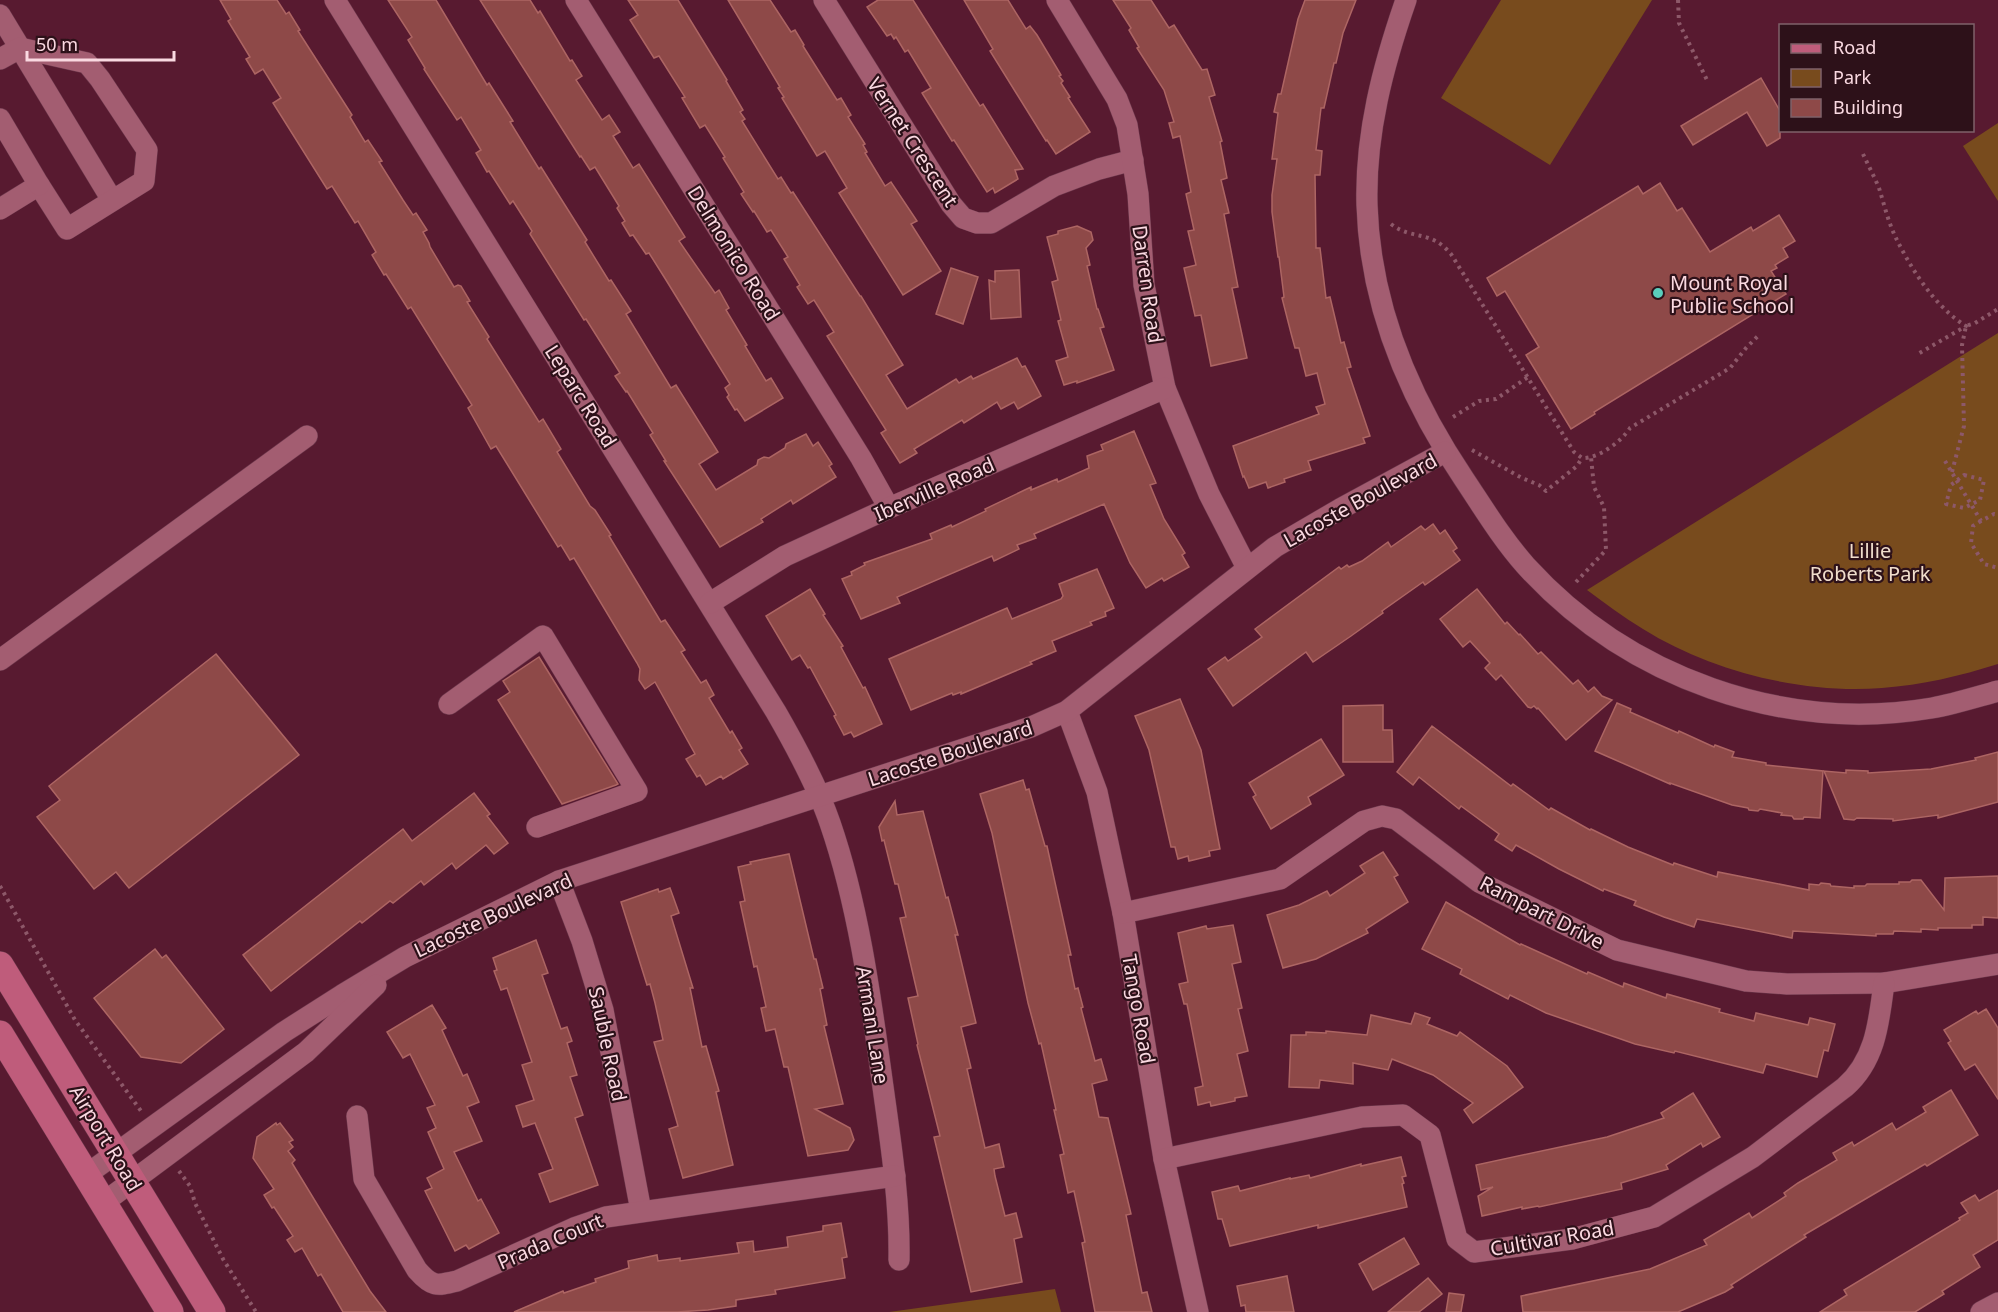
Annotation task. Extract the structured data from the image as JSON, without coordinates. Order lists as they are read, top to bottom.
{
  "streets": {
    "main road": ["Airport Road"],
    "street": [
      "Vernet Crescent",
      "Delmonico Road",
      "Darren Road",
      "Leparc Road",
      "Iberville Road",
      "Lacoste Boulevard",
      "Rampart Drive",
      "Tango Road",
      "Armani Lane",
      "Sauble Road",
      "Cultivar Road",
      "Prada Court"
    ]
  },
  "crossings": [
    ["Vernet Crescent", "Darren Road"],
    ["Delmonico Road", "Iberville Road"],
    ["Darren Road", "Iberville Road"],
    ["Darren Road", "Lacoste Boulevard"],
    ["Leparc Road", "Iberville Road"],
    ["Leparc Road", "Lacoste Boulevard"],
    ["Leparc Road", "Armani Lane"],
    ["Lacoste Boulevard", "Tango Road"],
    ["Lacoste Boulevard", "Armani Lane"],
    ["Lacoste Boulevard", "Sauble Road"],
    ["Lacoste Boulevard", "Airport Road"],
    ["Rampart Drive", "Tango Road"],
    ["Rampart Drive", "Cultivar Road"],
    ["Tango Road", "Cultivar Road"],
    ["Armani Lane", "Prada Court"],
    ["Sauble Road", "Prada Court"]
  ],
  "parks": ["Lillie Roberts Park"],
  "places": ["Mount Royal Public School"],
  "legend": ["Road", "Park", "Building"],
  "scale_bar": "50 m"
}
